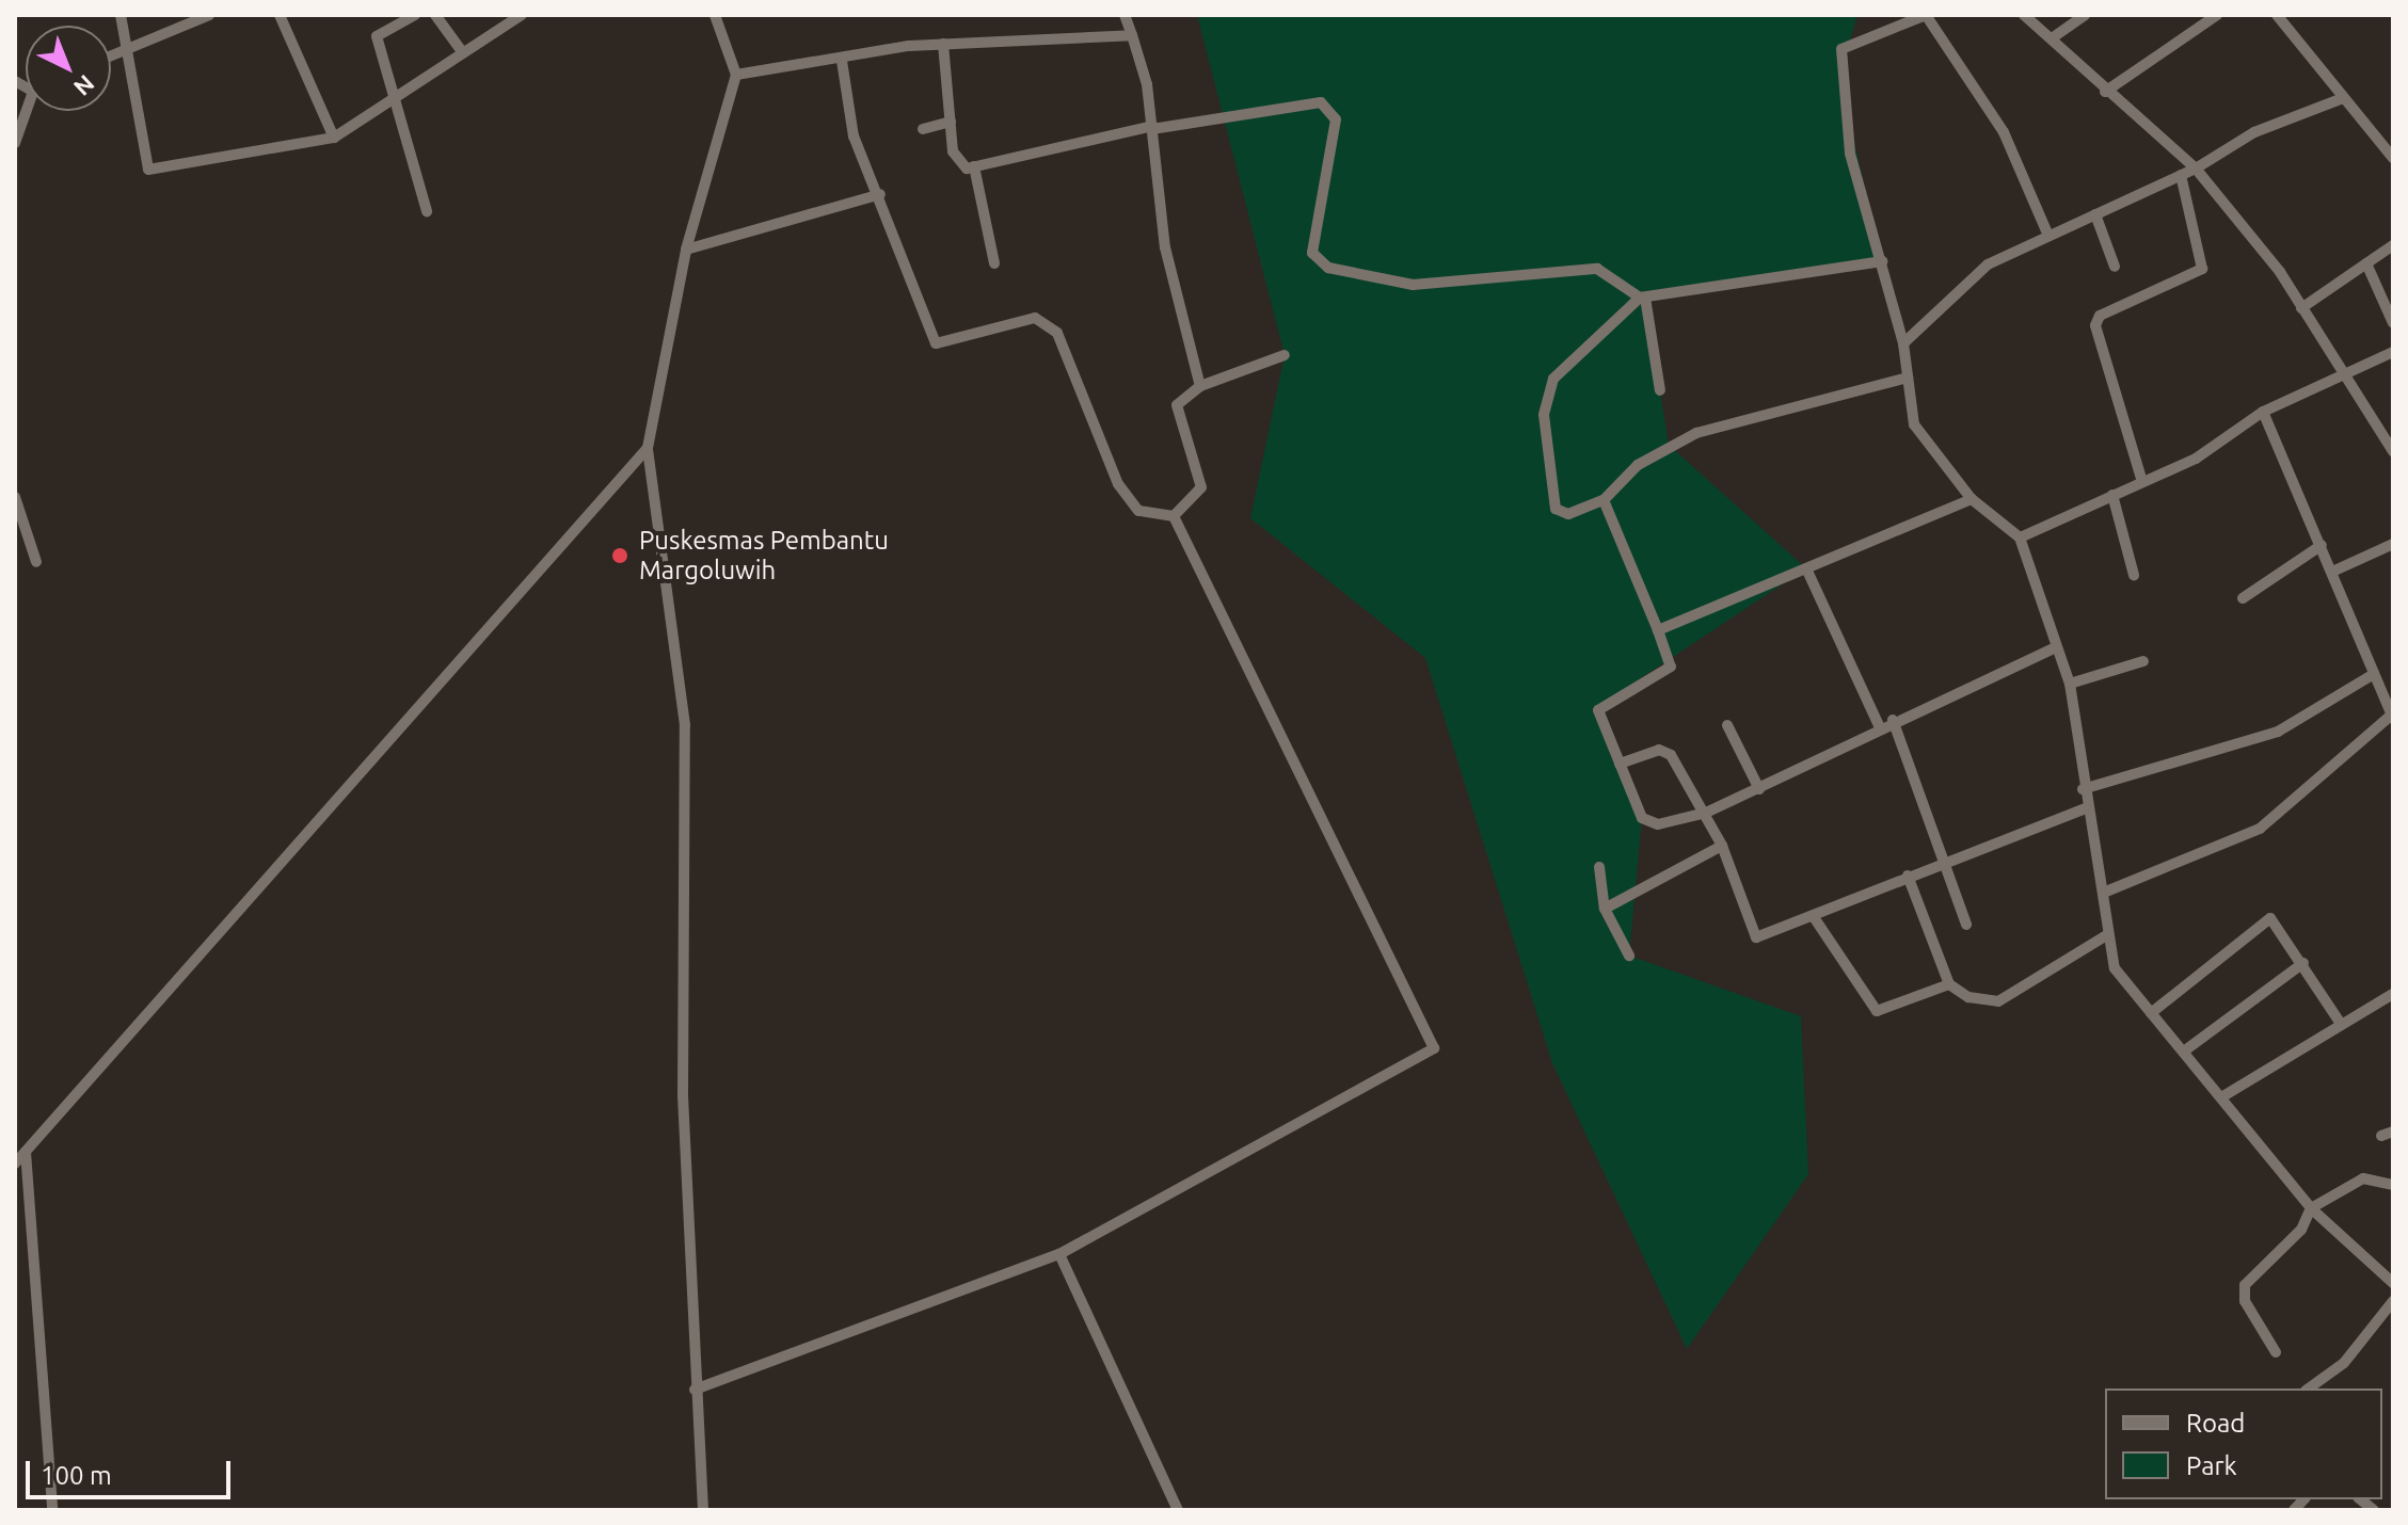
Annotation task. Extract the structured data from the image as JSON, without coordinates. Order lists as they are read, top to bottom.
{
  "places": ["Puskesmas Pembantu Margoluwih"],
  "legend": ["Road", "Park"],
  "scale_bar": "100 m",
  "north": "bottom right"
}
